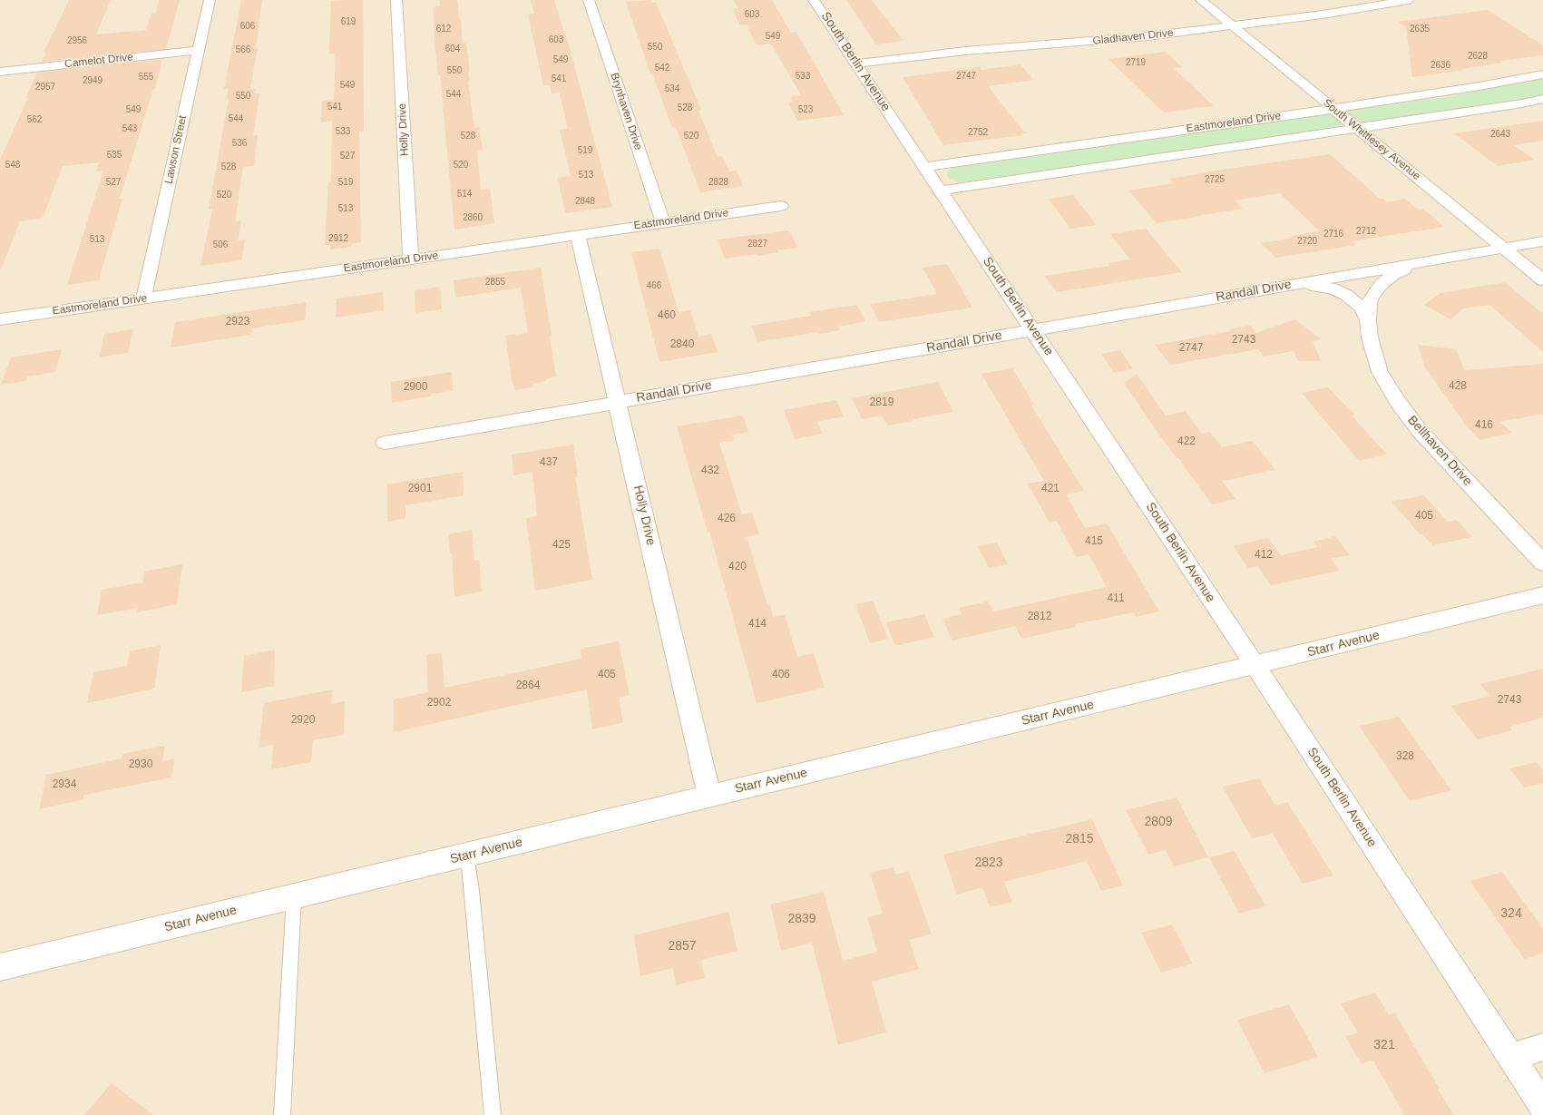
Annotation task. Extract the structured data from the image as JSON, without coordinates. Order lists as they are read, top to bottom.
{
  "streets": {
    "street": [
      "Gladhaven Drive",
      "Camelot Drive",
      "South Berlin Avenue",
      "Brynhaven Drive",
      "Eastmoreland Drive",
      "Holly Drive",
      "South Whittlesey Avenue",
      "Lawson Street",
      "Randall Drive",
      "Bellhaven Drive",
      "Starr Avenue"
    ]
  },
  "crossings": [
    ["Gladhaven Drive", "South Berlin Avenue"],
    ["Gladhaven Drive", "South Whittlesey Avenue"],
    ["Camelot Drive", "Lawson Street"],
    ["South Berlin Avenue", "Eastmoreland Drive"],
    ["South Berlin Avenue", "Randall Drive"],
    ["South Berlin Avenue", "Starr Avenue"],
    ["Brynhaven Drive", "Eastmoreland Drive"],
    ["Eastmoreland Drive", "Holly Drive"],
    ["Eastmoreland Drive", "South Whittlesey Avenue"],
    ["Eastmoreland Drive", "Lawson Street"],
    ["Holly Drive", "Randall Drive"],
    ["Holly Drive", "Starr Avenue"],
    ["South Whittlesey Avenue", "Randall Drive"],
    ["Randall Drive", "Bellhaven Drive"]
  ],
  "house_numbers": [
    "603",
    "619",
    "606",
    "612",
    "2635",
    "549",
    "603",
    "2956",
    "550",
    "604",
    "566",
    "2628",
    "549",
    "2719",
    "2636",
    "542",
    "550",
    "533",
    "2747",
    "555",
    "541",
    "2949",
    "549",
    "2957",
    "534",
    "544",
    "550",
    "541",
    "528",
    "549",
    "523",
    "544",
    "562",
    "543",
    "533",
    "2752",
    "2643",
    "528",
    "520",
    "536",
    "519",
    "535",
    "527",
    "548",
    "520",
    "528",
    "513",
    "2725",
    "527",
    "519",
    "2828",
    "514",
    "520",
    "2848",
    "513",
    "2860",
    "2712",
    "2716",
    "2912",
    "513",
    "2720",
    "2827",
    "506",
    "2855",
    "466",
    "460",
    "2923",
    "2743",
    "2840",
    "2747",
    "428",
    "2900",
    "2819",
    "416",
    "422",
    "437",
    "432",
    "2901",
    "421",
    "405",
    "426",
    "415",
    "425",
    "412",
    "420",
    "411",
    "2812",
    "414",
    "405",
    "406",
    "2864",
    "2743",
    "2902",
    "2920",
    "328",
    "2930",
    "2934",
    "2809",
    "2815",
    "2823",
    "324",
    "2839",
    "2857",
    "321"
  ]
}
